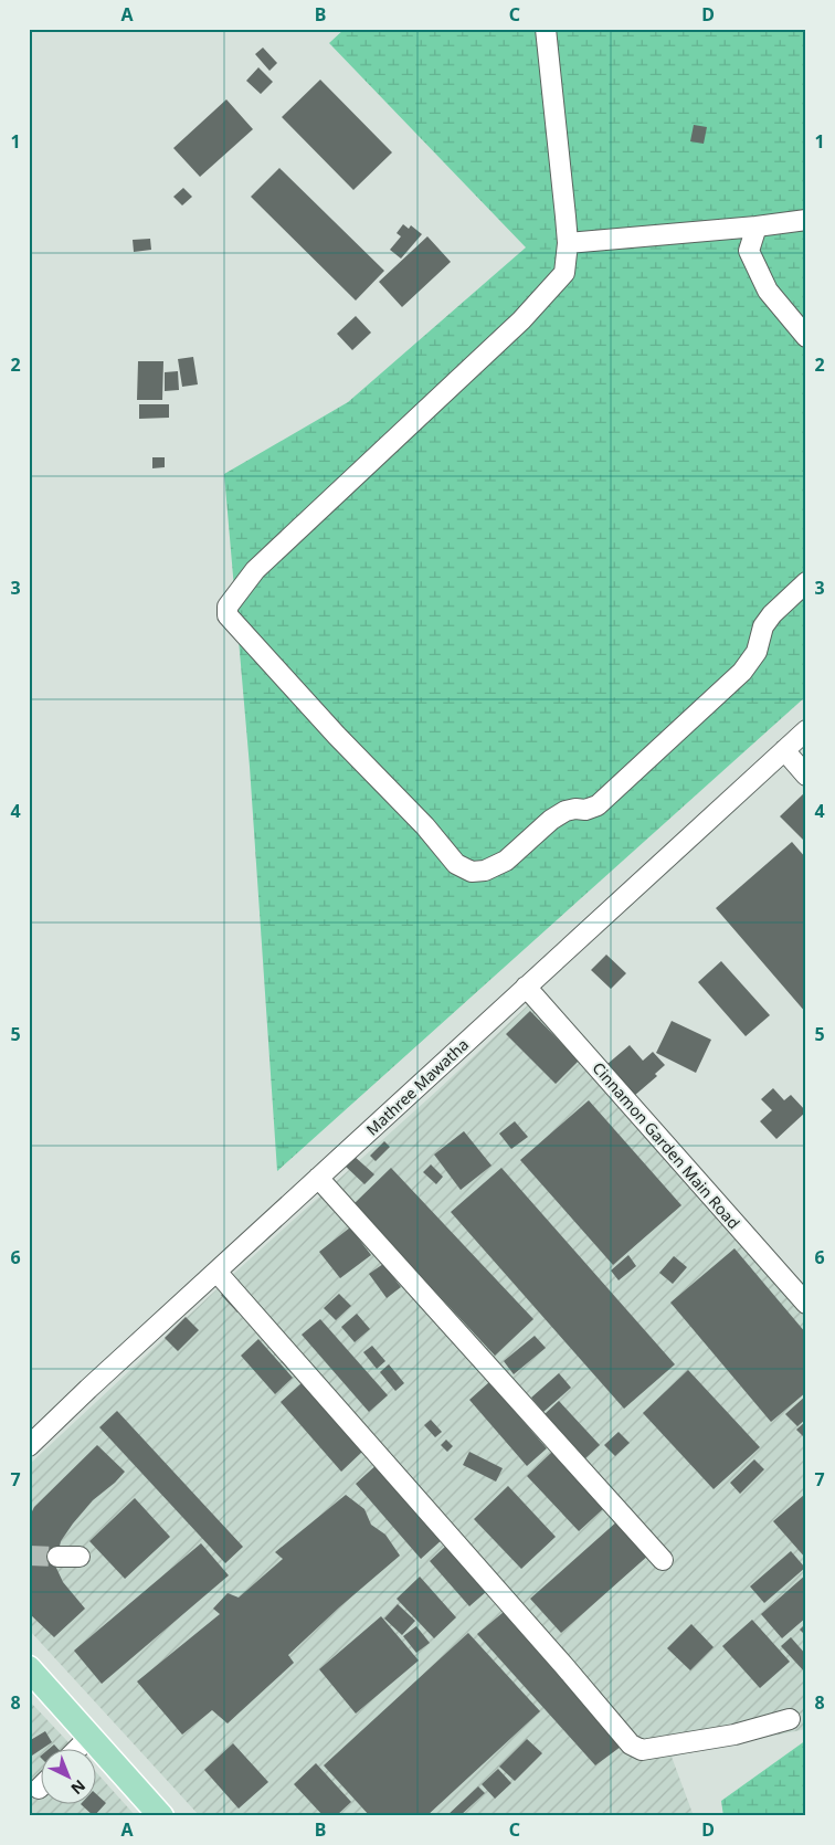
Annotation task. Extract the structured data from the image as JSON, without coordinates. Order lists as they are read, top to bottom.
{
  "streets": {
    "street": ["Mathree Mawatha", "Cinnamon Garden Main Road"]
  },
  "crossings": [
    ["Mathree Mawatha", "Cinnamon Garden Main Road"]
  ],
  "north": "bottom right",
  "grid": {
    "columns": [
      "A",
      "B",
      "C",
      "D"
    ],
    "rows": [
      "1",
      "2",
      "3",
      "4",
      "5",
      "6",
      "7",
      "8"
    ]
  }
}
